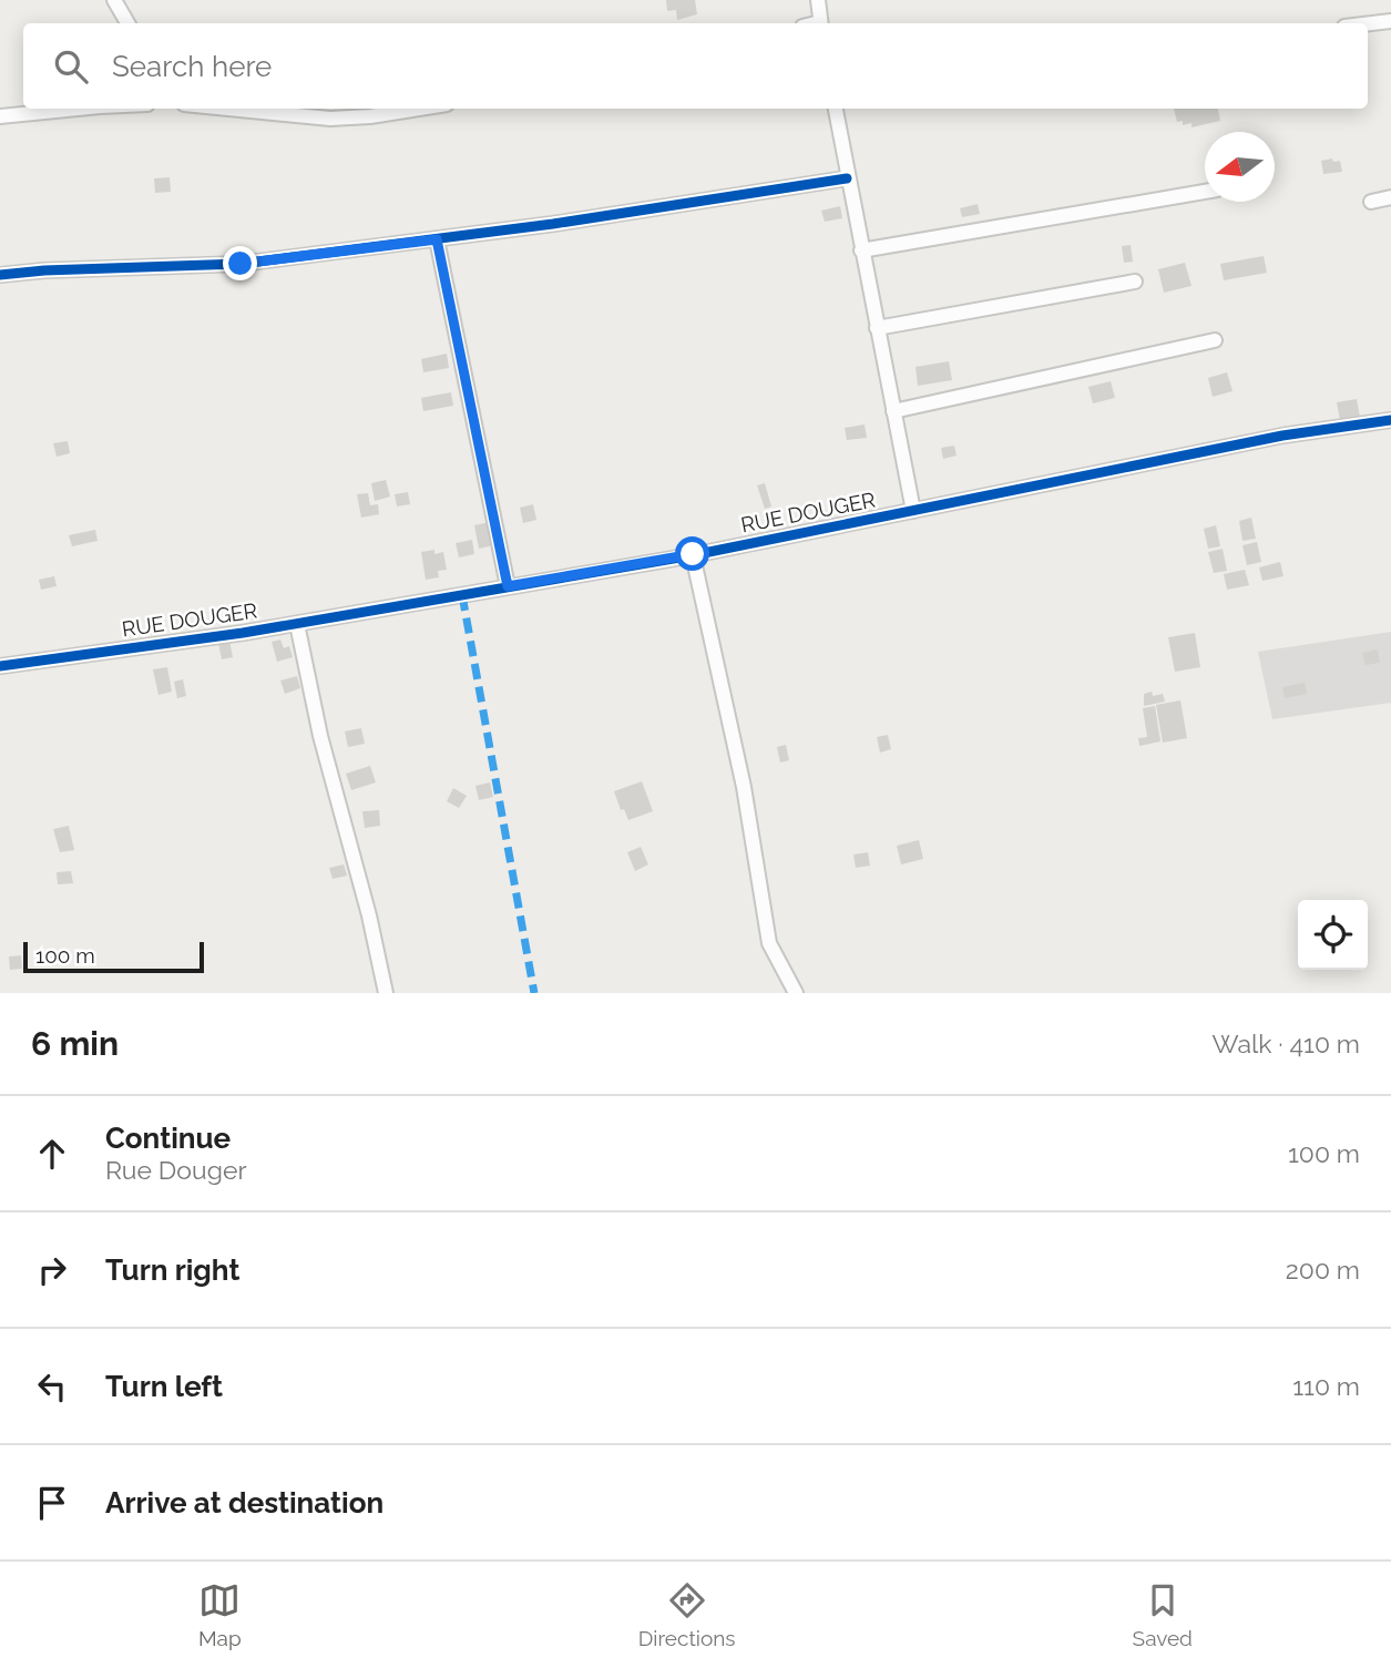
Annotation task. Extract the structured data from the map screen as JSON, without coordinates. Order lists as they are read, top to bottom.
{
  "streets": {
    "street": ["RUE DOUGER"]
  },
  "scale_bar": "100 m",
  "north": "left",
  "page": {
    "search": "Search here",
    "scale": "100 m",
    "heading": ["6 min", "Walk · 410 m"],
    "list": [
      ["Continue", "Rue Douger", "100 m"],
      ["Turn right", "200 m"],
      ["Turn left", "110 m"],
      "Arrive at destination"
    ],
    "nav": ["Map", "Directions", "Saved"]
  }
}
